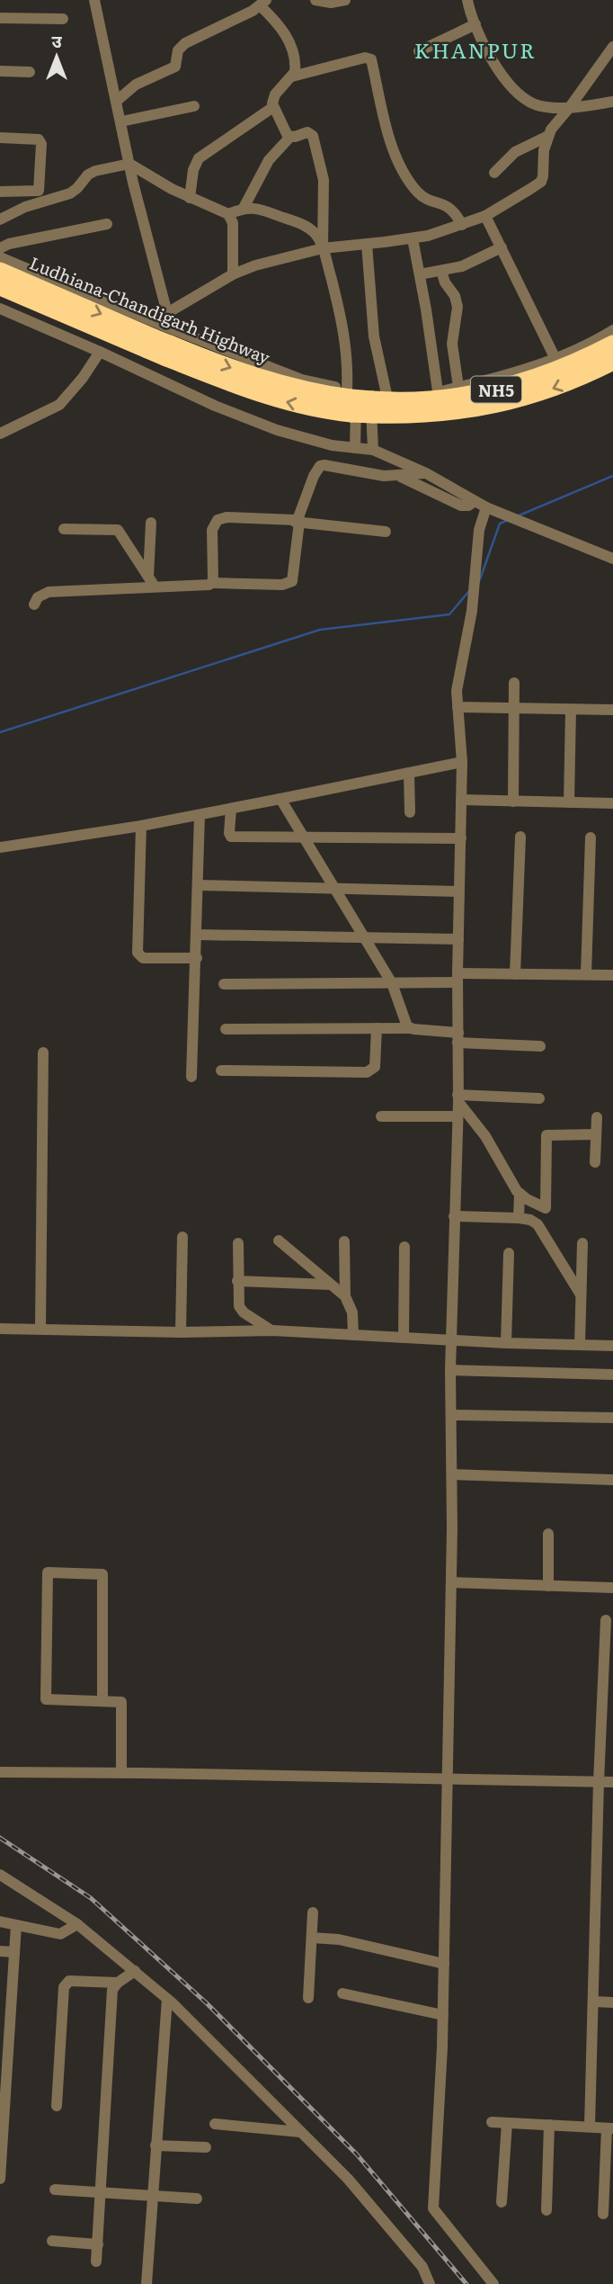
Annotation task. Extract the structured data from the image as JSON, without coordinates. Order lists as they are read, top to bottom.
{
  "streets": {
    "highway": ["Ludhiana-Chandigarh Highway", "NH5"]
  },
  "crossings": [
    ["Ludhiana-Chandigarh Highway", "NH5"]
  ],
  "districts": ["KHANPUR"],
  "north": "top"
}
